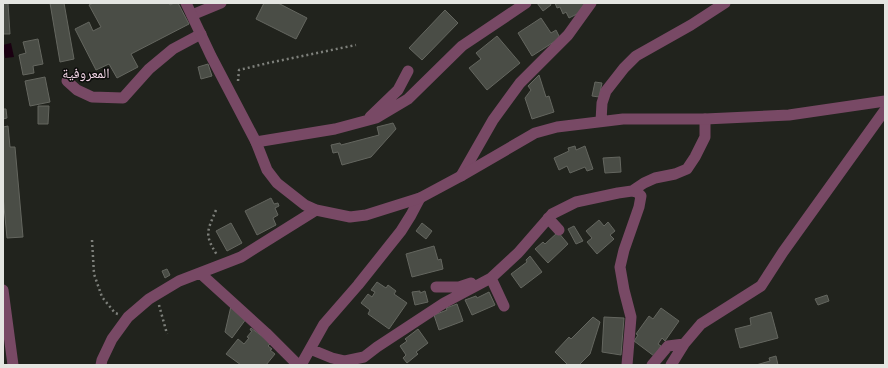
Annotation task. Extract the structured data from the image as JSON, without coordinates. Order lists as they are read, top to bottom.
{
  "districts": ["المعروفية"]
}
